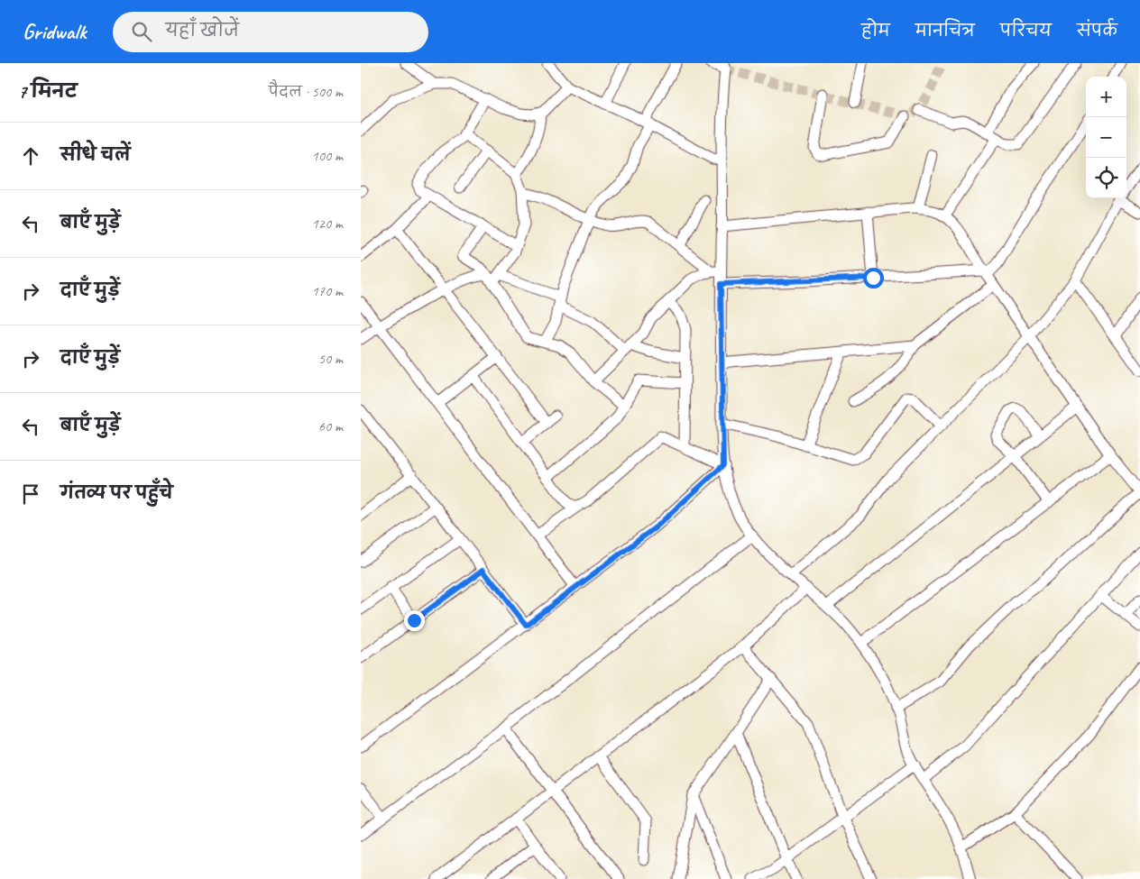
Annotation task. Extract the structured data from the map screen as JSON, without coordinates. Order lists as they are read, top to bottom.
{
  "page": {
    "header": "Gridwalk",
    "search": "यहाँ खोजें",
    "nav": [
      "होम",
      "मानचित्र",
      "परिचय",
      "संपर्क"
    ],
    "heading": ["7 मिनट", "पैदल · 500 m"],
    "map_buttons": ["+", "−"],
    "list": [
      ["सीधे चलें", "100 m"],
      ["बाएँ मुड़ें", "120 m"],
      ["दाएँ मुड़ें", "170 m"],
      ["दाएँ मुड़ें", "50 m"],
      ["बाएँ मुड़ें", "60 m"],
      "गंतव्य पर पहुँचे"
    ]
  }
}
